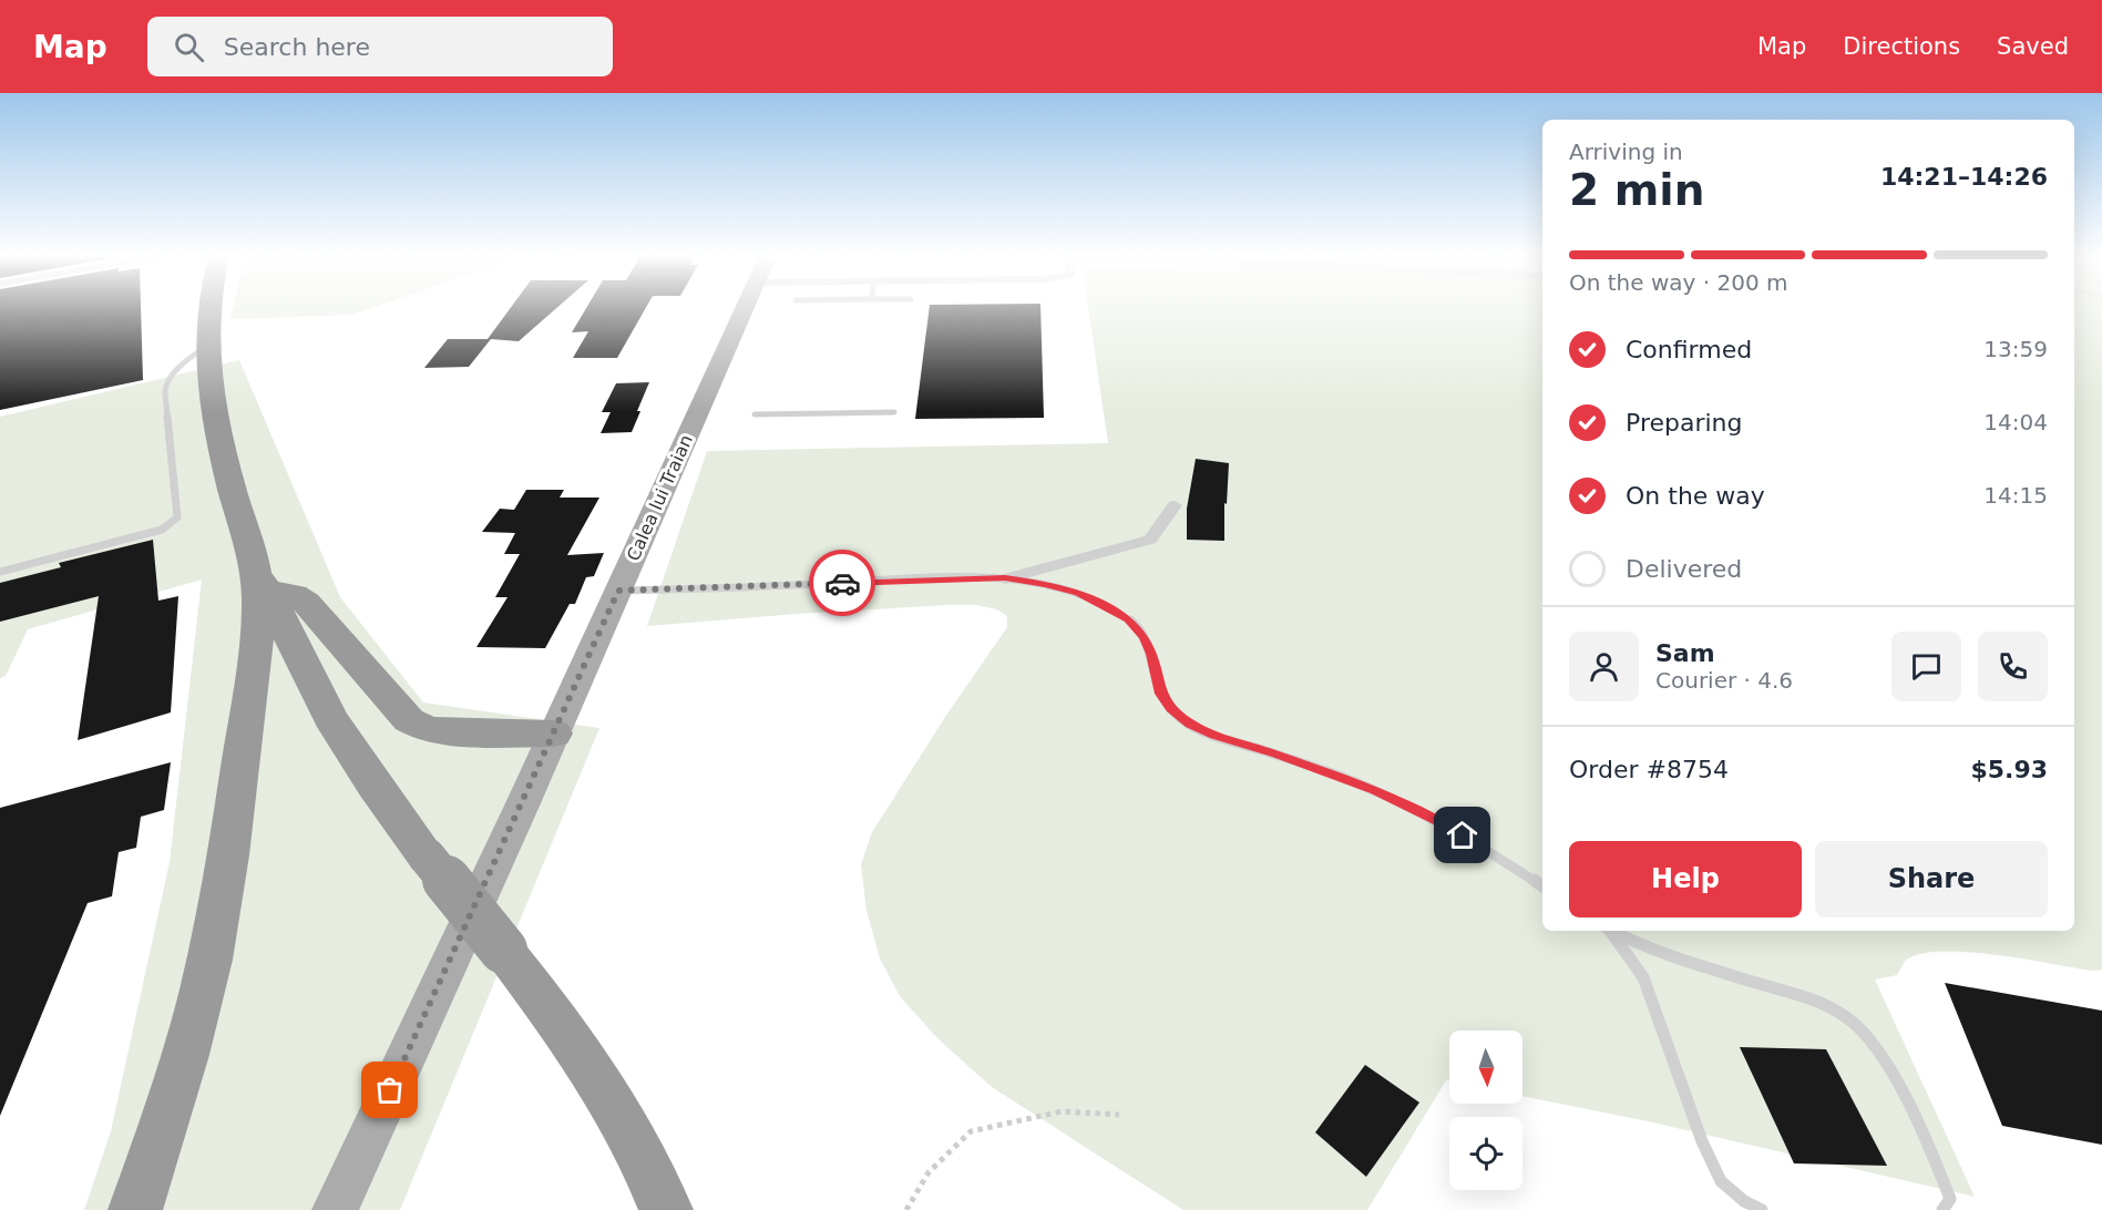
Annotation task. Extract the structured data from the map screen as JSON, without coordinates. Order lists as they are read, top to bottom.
{
  "streets": {
    "main road": ["Calea lui Traian"]
  },
  "north": "bottom",
  "page": {
    "header": "Map",
    "search": "Search here",
    "nav": ["Map", "Directions", "Saved"],
    "heading": ["2 min", "Arriving in", "14:21–14:26"],
    "panel": [
      "Sam",
      "Courier · 4.6",
      "Order #8754",
      "$5.93"
    ],
    "bar": "On the way · 200 m",
    "list": [
      ["Confirmed", "13:59"],
      ["Preparing", "14:04"],
      ["On the way", "14:15"],
      "Delivered"
    ],
    "buttons": ["Help", "Share"]
  }
}
